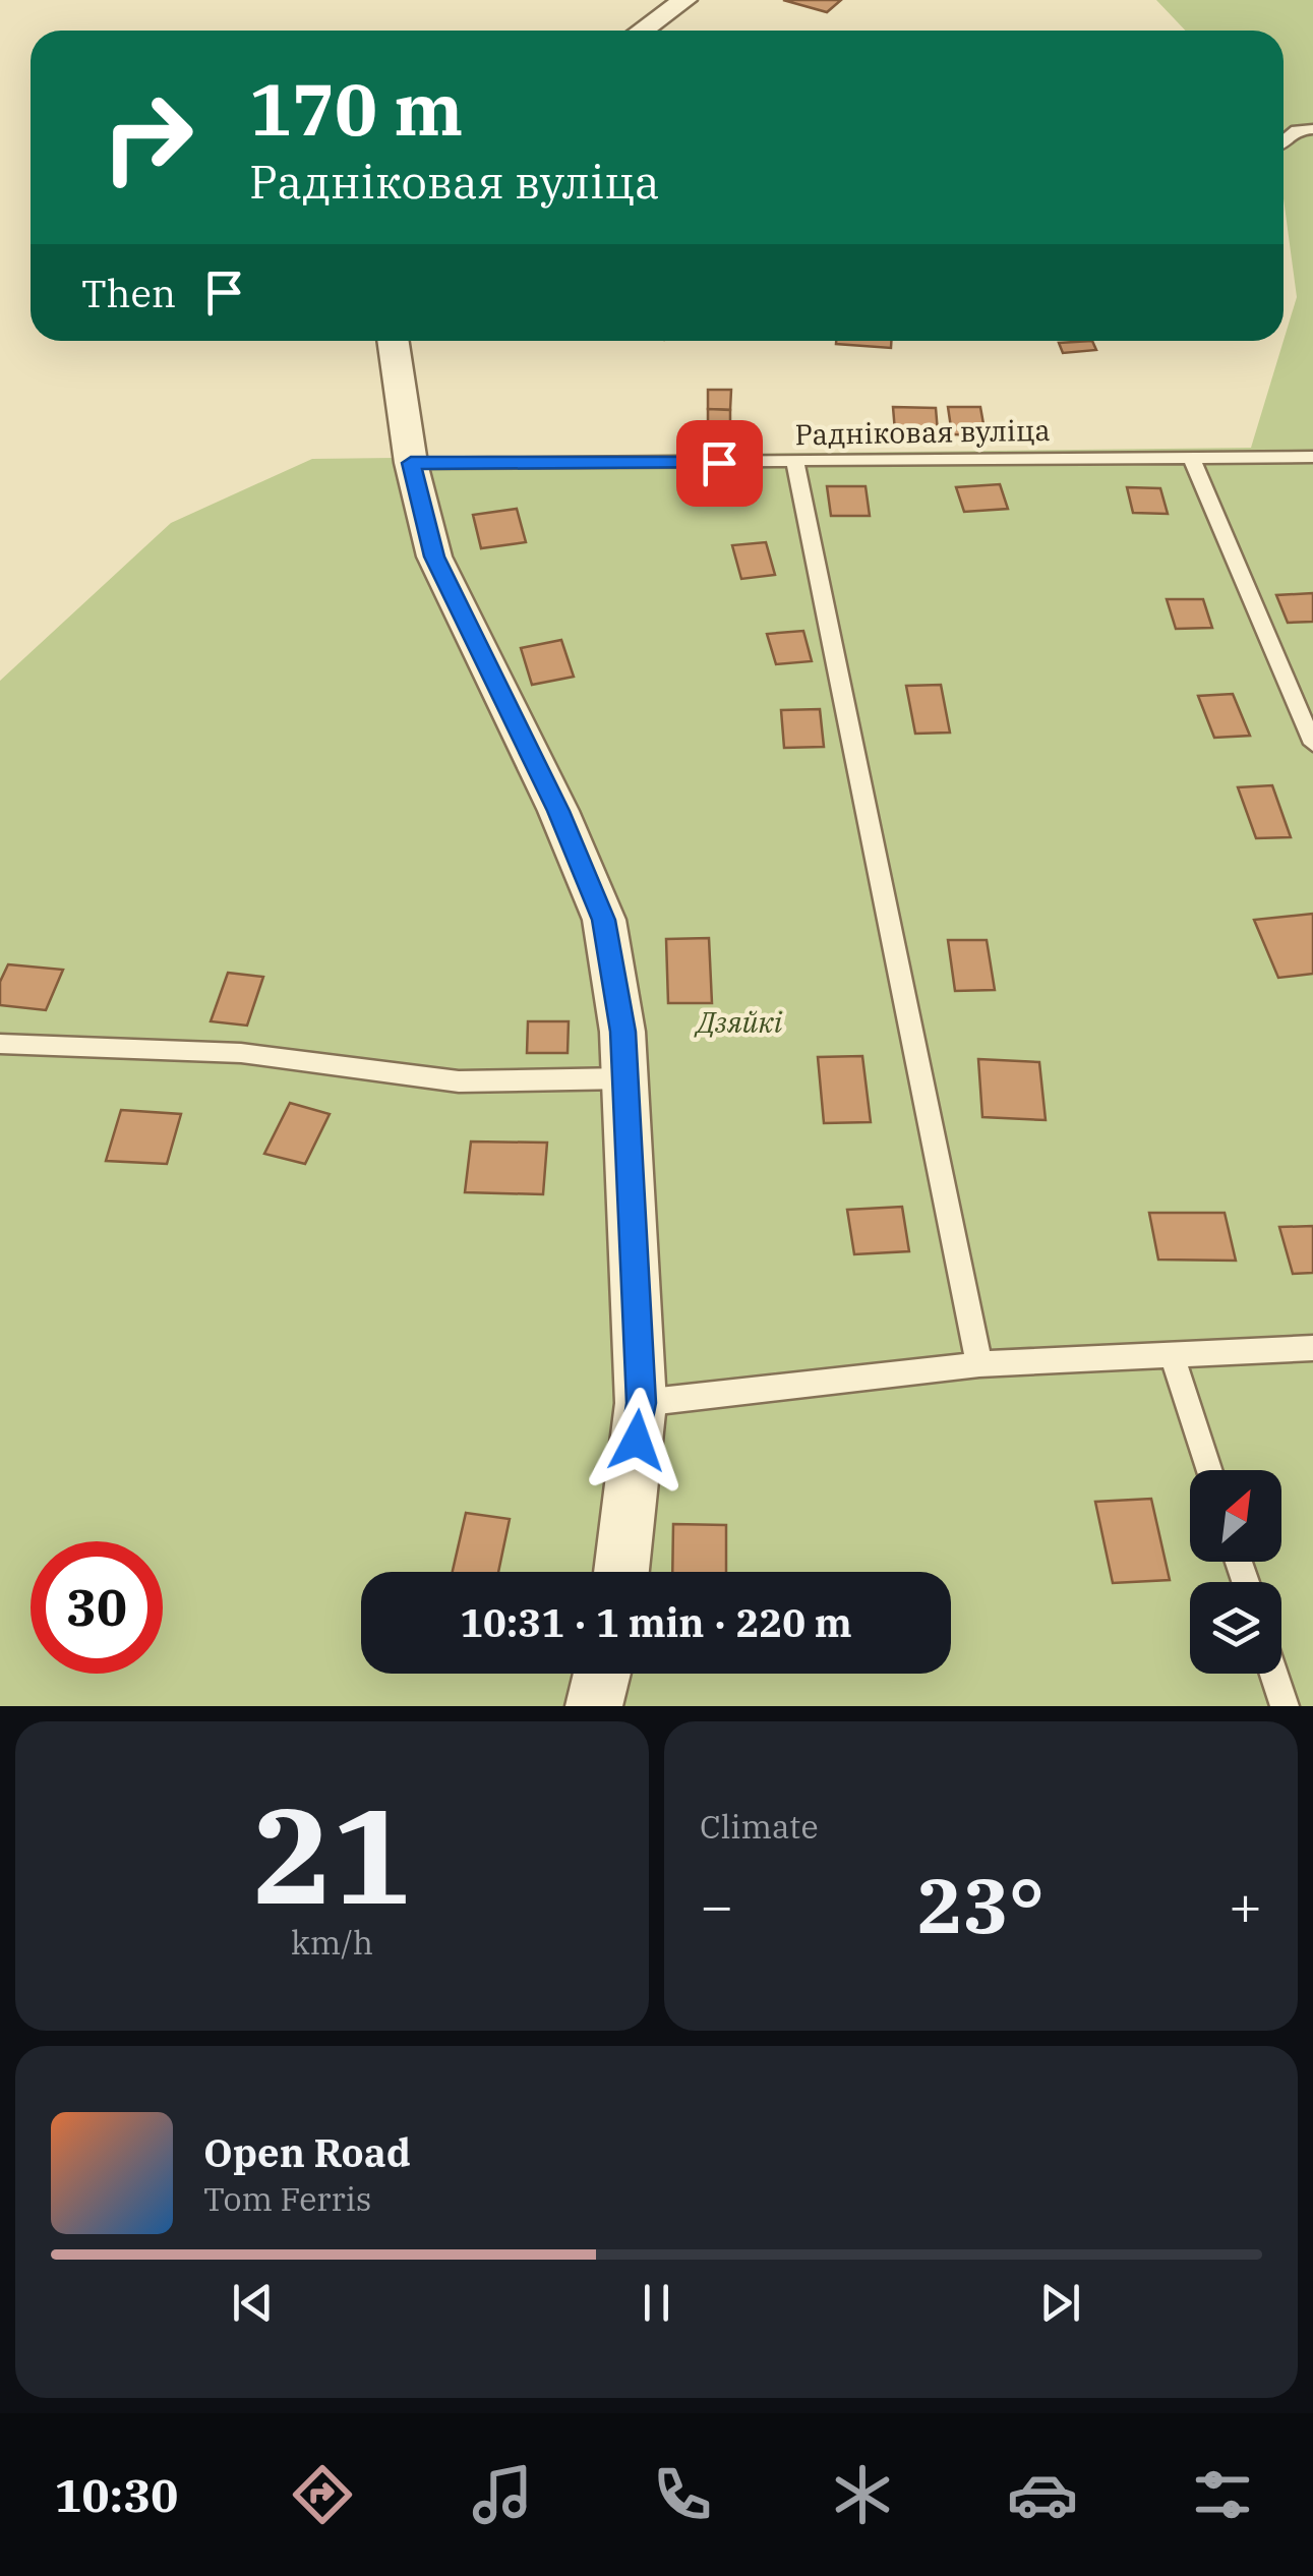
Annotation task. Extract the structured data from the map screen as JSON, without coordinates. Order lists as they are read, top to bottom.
{
  "streets": {
    "lane": ["Радніковая вуліца"]
  },
  "parks": ["Дзяйкі"],
  "north": "top right",
  "page": {
    "turn": ["170 m", "Радніковая вуліца"],
    "then": "Then",
    "limit": "30",
    "trip": "10:31 · 1 min · 220 m",
    "tile": [
      ["21", "km/h"],
      "Climate"
    ],
    "heat": ["−", "23°", "+"],
    "song": ["Open Road", "Tom Ferris"],
    "tabs": "10:30"
  }
}
